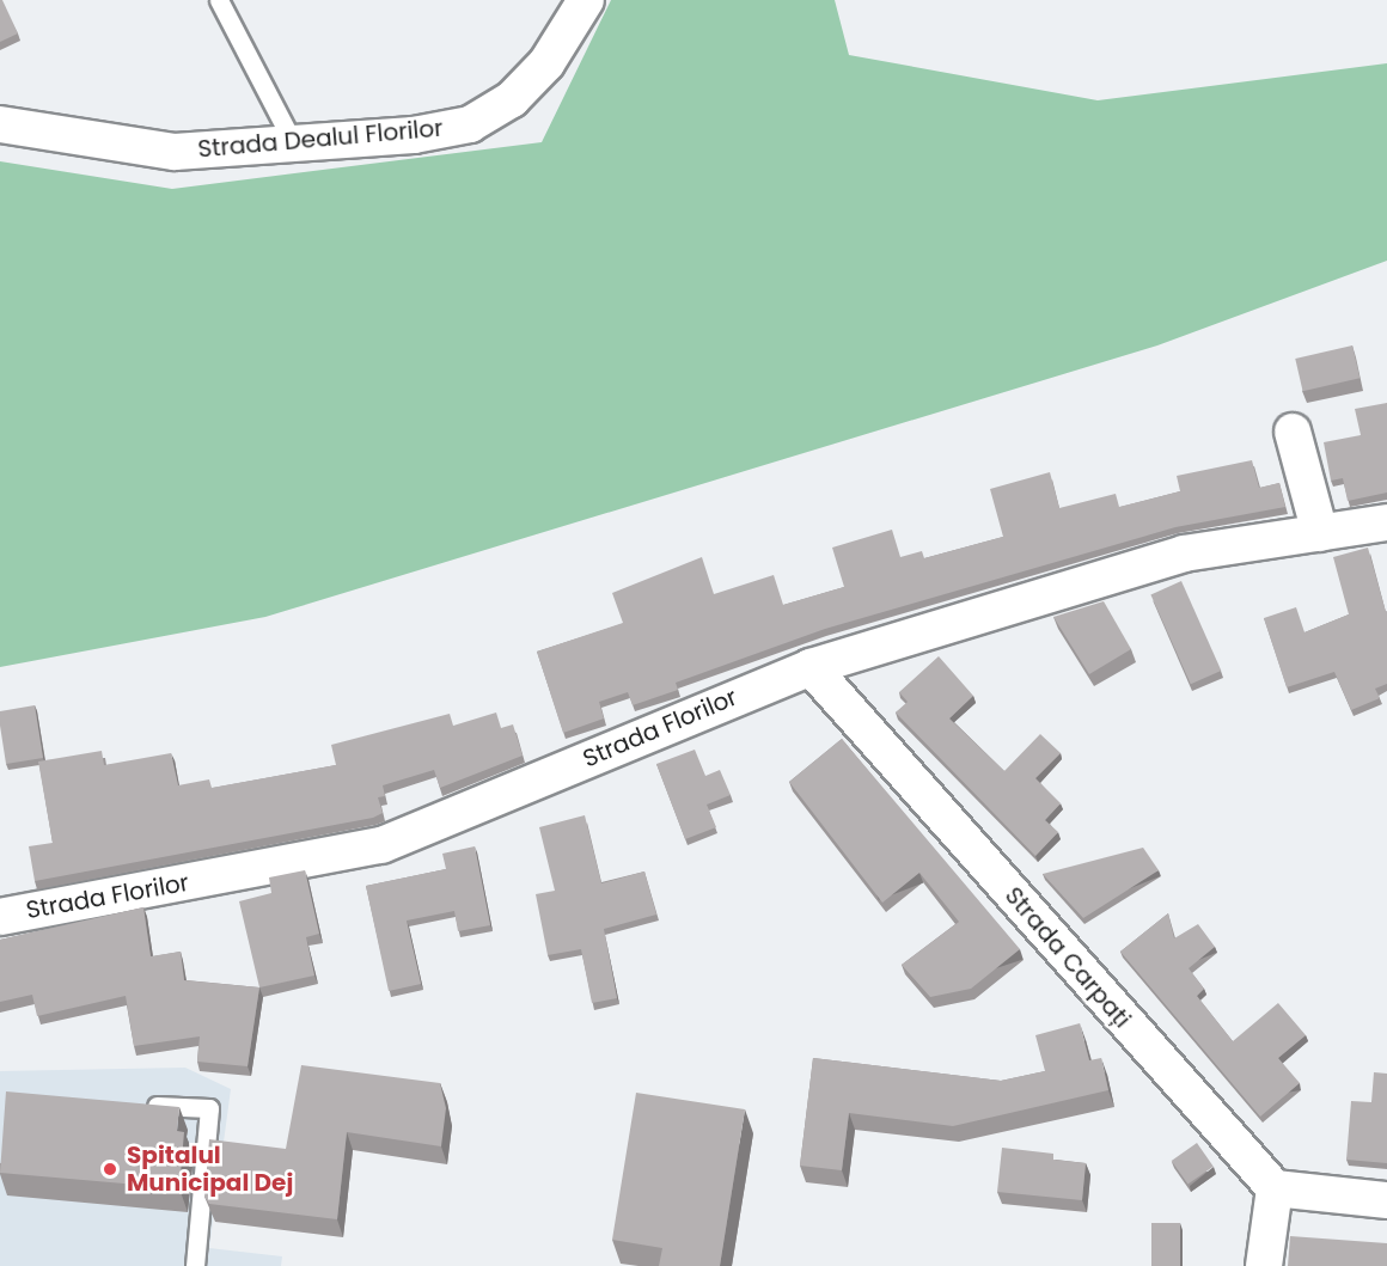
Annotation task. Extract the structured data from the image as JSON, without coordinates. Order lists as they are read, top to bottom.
{
  "streets": {
    "street": ["Strada Dealul Florilor", "Strada Florilor", "Strada Carpați"]
  },
  "crossings": [
    ["Strada Florilor", "Strada Carpați"]
  ],
  "places": ["Spitalul Municipal Dej"]
}
